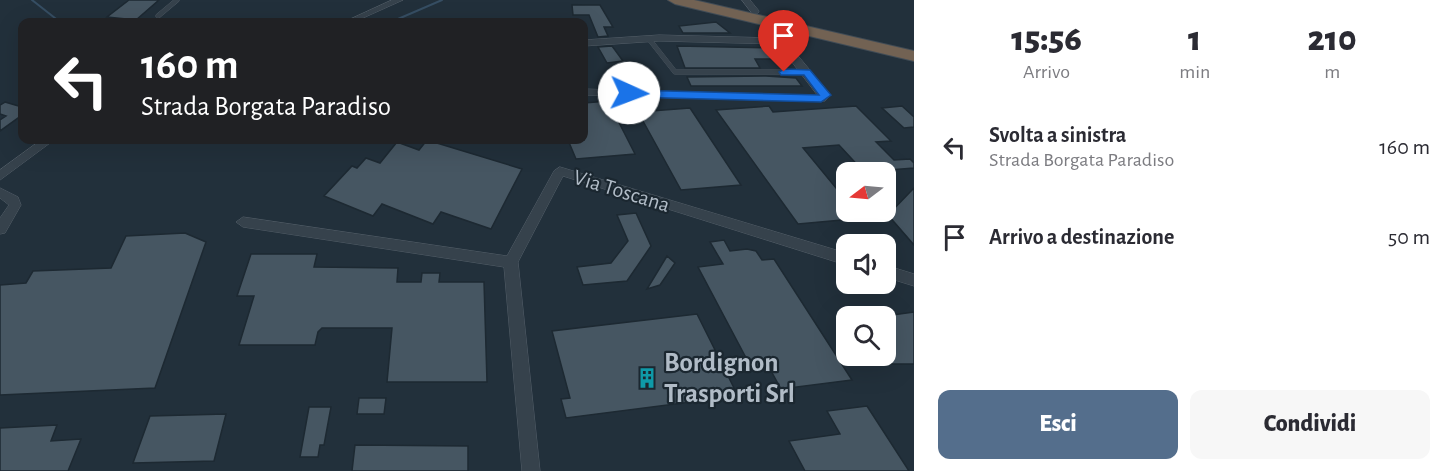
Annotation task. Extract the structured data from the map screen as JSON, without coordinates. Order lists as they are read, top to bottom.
{
  "streets": {
    "street": ["Via Toscana"]
  },
  "places": {
    "building": ["Bordignon Trasporti Srl"]
  },
  "north": "left",
  "page": {
    "eta": [
      "15:56",
      "Arrivo",
      "1",
      "min",
      "210",
      "m"
    ],
    "turn": ["160 m", "Strada Borgata Paradiso"],
    "list": [
      {
        "name": "Svolta a sinistra",
        "note": "Strada Borgata Paradiso",
        "value": "160 m"
      },
      {
        "name": "Arrivo a destinazione",
        "value": "50 m"
      }
    ],
    "buttons": ["Esci", "Condividi"]
  }
}
